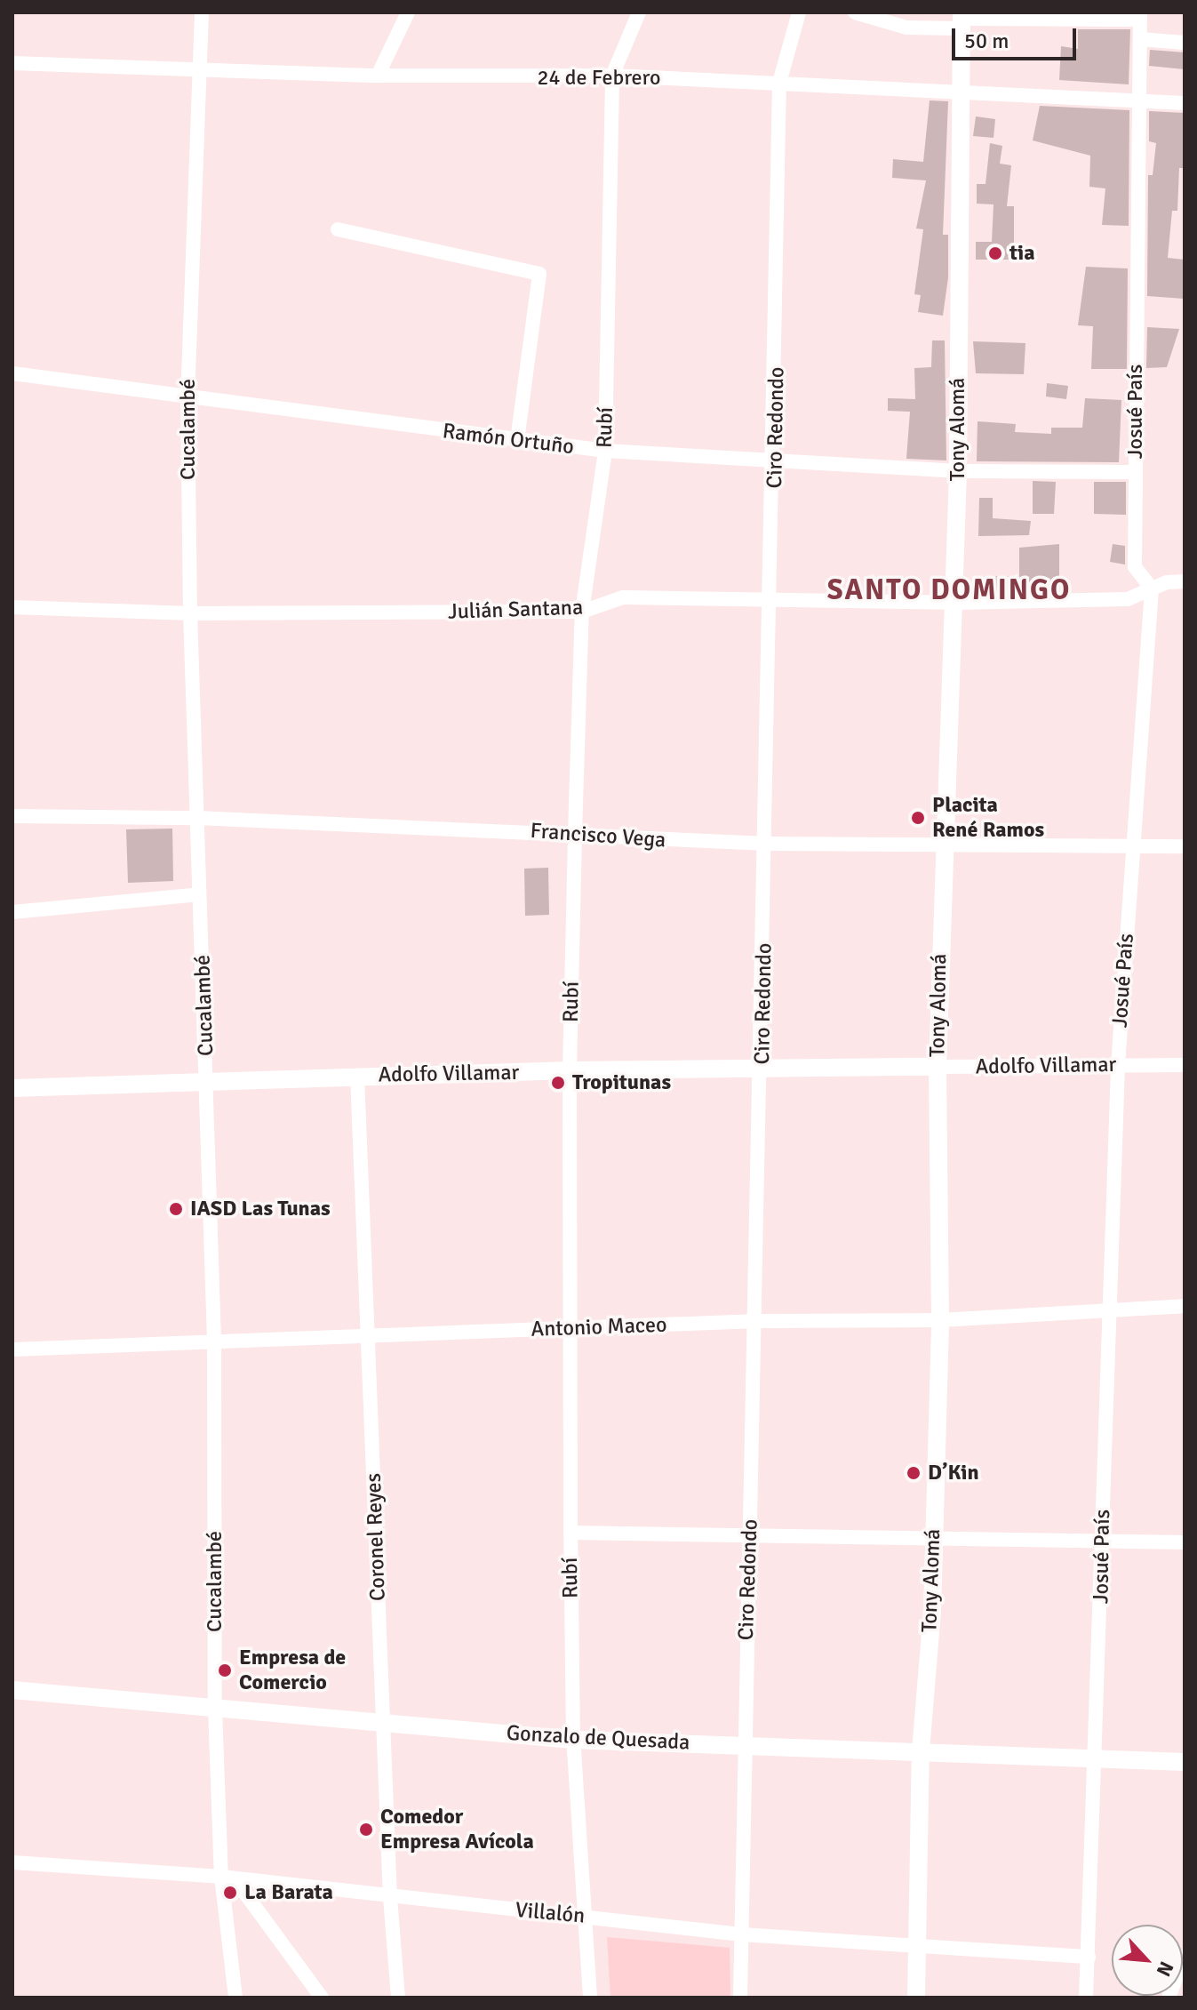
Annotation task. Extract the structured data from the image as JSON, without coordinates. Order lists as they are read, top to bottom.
{
  "streets": {
    "street": [
      "24 de Febrero",
      "Josué País",
      "Rubí",
      "Ciro Redondo",
      "Cucalambé",
      "Tony Alomá",
      "Ramón Ortuño",
      "Julián Santana",
      "Francisco Vega",
      "Adolfo Villamar",
      "Antonio Maceo",
      "Coronel Reyes",
      "Gonzalo de Quesada",
      "Villalón"
    ]
  },
  "crossings": [
    ["24 de Febrero", "Josué País"],
    ["24 de Febrero", "Rubí"],
    ["24 de Febrero", "Ciro Redondo"],
    ["24 de Febrero", "Cucalambé"],
    ["24 de Febrero", "Tony Alomá"],
    ["Josué País", "Ramón Ortuño"],
    ["Josué País", "Julián Santana"],
    ["Josué País", "Francisco Vega"],
    ["Josué País", "Adolfo Villamar"],
    ["Josué País", "Antonio Maceo"],
    ["Josué País", "Gonzalo de Quesada"],
    ["Josué País", "Villalón"],
    ["Rubí", "Ramón Ortuño"],
    ["Rubí", "Julián Santana"],
    ["Rubí", "Francisco Vega"],
    ["Rubí", "Adolfo Villamar"],
    ["Rubí", "Antonio Maceo"],
    ["Rubí", "Gonzalo de Quesada"],
    ["Rubí", "Villalón"],
    ["Ciro Redondo", "Ramón Ortuño"],
    ["Ciro Redondo", "Julián Santana"],
    ["Ciro Redondo", "Francisco Vega"],
    ["Ciro Redondo", "Adolfo Villamar"],
    ["Ciro Redondo", "Antonio Maceo"],
    ["Ciro Redondo", "Gonzalo de Quesada"],
    ["Ciro Redondo", "Villalón"],
    ["Cucalambé", "Ramón Ortuño"],
    ["Cucalambé", "Julián Santana"],
    ["Cucalambé", "Francisco Vega"],
    ["Cucalambé", "Adolfo Villamar"],
    ["Cucalambé", "Antonio Maceo"],
    ["Cucalambé", "Gonzalo de Quesada"],
    ["Cucalambé", "Villalón"],
    ["Tony Alomá", "Ramón Ortuño"],
    ["Tony Alomá", "Julián Santana"],
    ["Tony Alomá", "Francisco Vega"],
    ["Tony Alomá", "Adolfo Villamar"],
    ["Tony Alomá", "Antonio Maceo"],
    ["Tony Alomá", "Gonzalo de Quesada"],
    ["Tony Alomá", "Villalón"],
    ["Adolfo Villamar", "Coronel Reyes"],
    ["Antonio Maceo", "Coronel Reyes"],
    ["Coronel Reyes", "Gonzalo de Quesada"],
    ["Coronel Reyes", "Villalón"]
  ],
  "districts": ["SANTO DOMINGO"],
  "places": [
    "tia",
    "Placita René Ramos",
    "Tropitunas",
    "IASD Las Tunas",
    "D’Kin",
    "Empresa de Comercio",
    "Comedor Empresa Avícola",
    "La Barata"
  ],
  "scale_bar": "50 m",
  "north": "bottom right"
}
